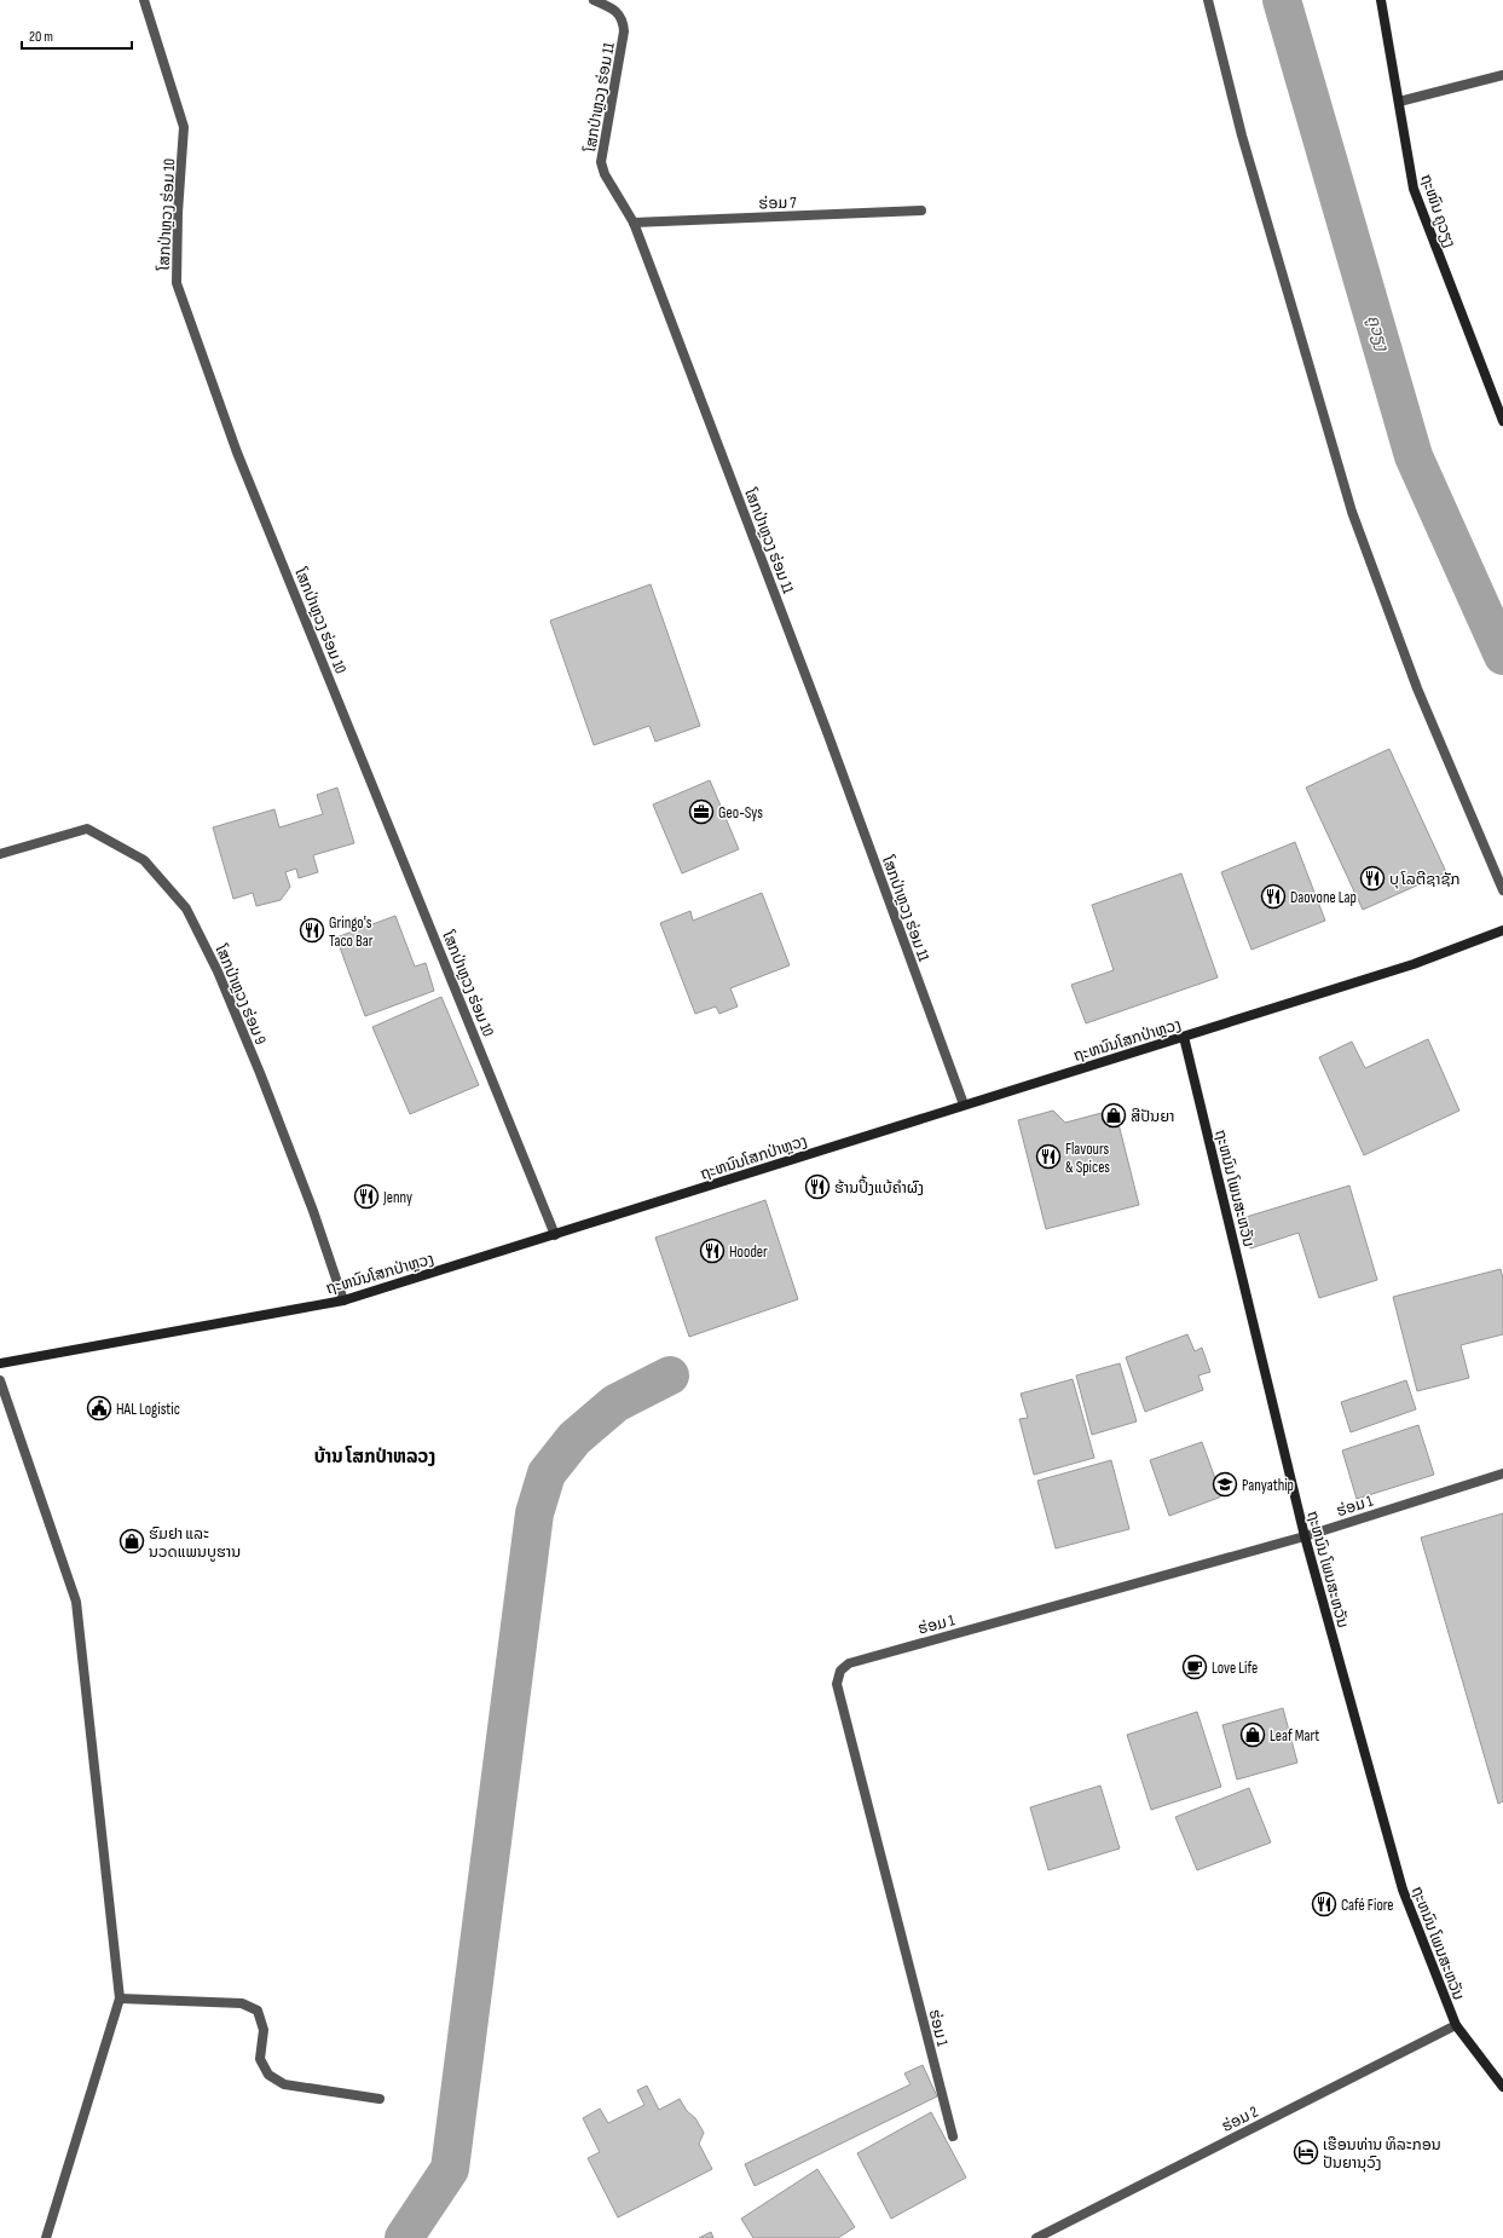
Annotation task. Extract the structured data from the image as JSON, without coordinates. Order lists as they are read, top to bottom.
{
  "streets": {
    "street": [
      "ໂສກປ່າຫຼວງ ຮ່ອມ 11",
      "ຮ່ອມ 7",
      "ຖະໜົນ ຄູວຽງ",
      "ໂສກປ່າຫຼວງ ຮ່ອມ 10",
      "ໂສກປ່າຫຼວງ ຮ່ອມ 9",
      "ຖະຫນົນໂສກປ່າຫຼວງ",
      "ຖະຫນົນ ໂພນສະຫວັນ",
      "ຮ່ອມ 1",
      "ຮ່ອມ 2"
    ]
  },
  "crossings": [
    ["ໂສກປ່າຫຼວງ ຮ່ອມ 11", "ຮ່ອມ 7"],
    ["ໂສກປ່າຫຼວງ ຮ່ອມ 11", "ຖະຫນົນໂສກປ່າຫຼວງ"],
    ["ໂສກປ່າຫຼວງ ຮ່ອມ 10", "ຖະຫນົນໂສກປ່າຫຼວງ"],
    ["ໂສກປ່າຫຼວງ ຮ່ອມ 9", "ຖະຫນົນໂສກປ່າຫຼວງ"],
    ["ຖະຫນົນໂສກປ່າຫຼວງ", "ຖະຫນົນ ໂພນສະຫວັນ"],
    ["ຖະຫນົນ ໂພນສະຫວັນ", "ຮ່ອມ 1"],
    ["ຖະຫນົນ ໂພນສະຫວັນ", "ຮ່ອມ 2"]
  ],
  "districts": ["ບ້ານ ໂສກປ່າຫລວງ"],
  "water": ["ຄູວຽງ"],
  "places": {
    "office": ["Geo-Sys"],
    "restaurant": [
      "ບຸ ໂລຕີຊາຊັກ",
      "Daovone Lap",
      "Gringo's Taco Bar",
      "Flavours & Spices",
      "ຮ້ານປິ້ງແບ້ຄຳຜົງ",
      "Jenny",
      "Hooder",
      "Café Fiore"
    ],
    "shop": ["ສີປັນຍາ", "ຮົມຢາ ແລະ ນວດແພນບູຮານ", "Leaf Mart"],
    "public building": ["HAL Logistic"],
    "school or university": ["Panyathip"],
    "cafe": ["Love Life"],
    "hotel": ["ເຮືອນທ່ານ ທິລະກອນ ປັນຍານຸວົງ"]
  },
  "scale_bar": "20 m"
}
